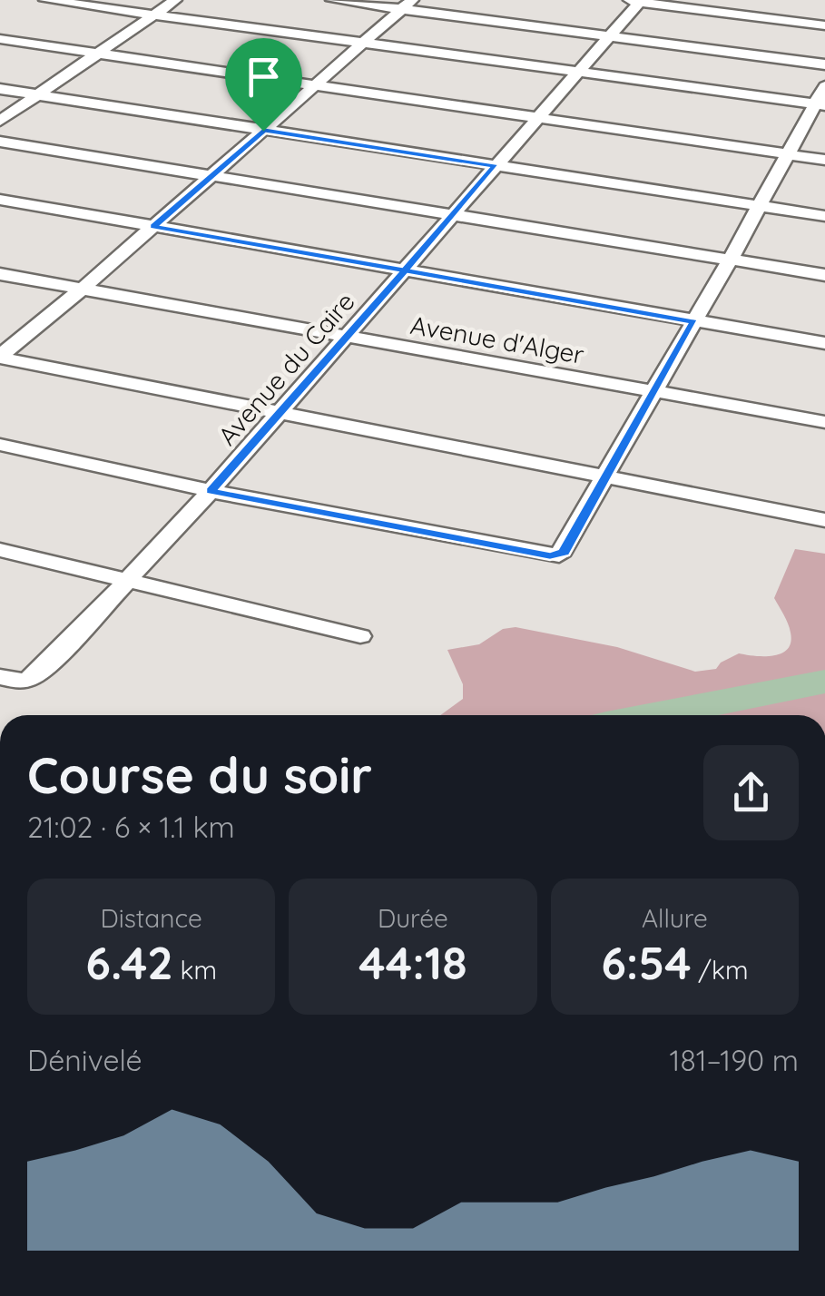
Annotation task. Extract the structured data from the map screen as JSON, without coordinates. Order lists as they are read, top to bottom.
{
  "streets": {
    "street": ["Avenue d'Alger", "Avenue du Caire"]
  },
  "crossings": [
    ["Avenue d'Alger", "Avenue du Caire"]
  ],
  "page": {
    "heading": ["Course du soir", "21:02 · 6 × 1.1 km"],
    "stats": [
      ["Distance", "6.42 km"],
      ["Durée", "44:18"],
      ["Allure", "6:54 /km"]
    ],
    "chart": ["Dénivelé", "181–190 m"]
  }
}
